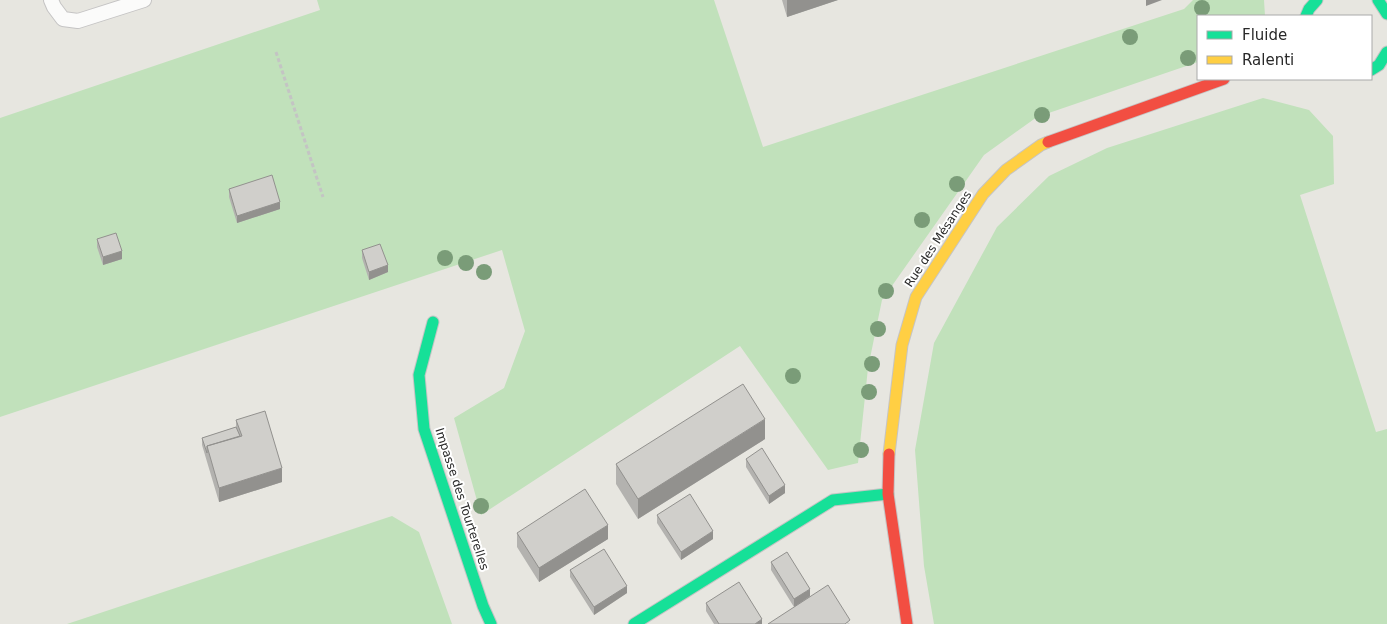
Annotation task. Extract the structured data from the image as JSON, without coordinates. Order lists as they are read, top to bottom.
{
  "streets": {
    "street": ["Rue des Mésanges", "Impasse des Tourterelles"]
  },
  "legend": ["Fluide", "Ralenti"]
}
